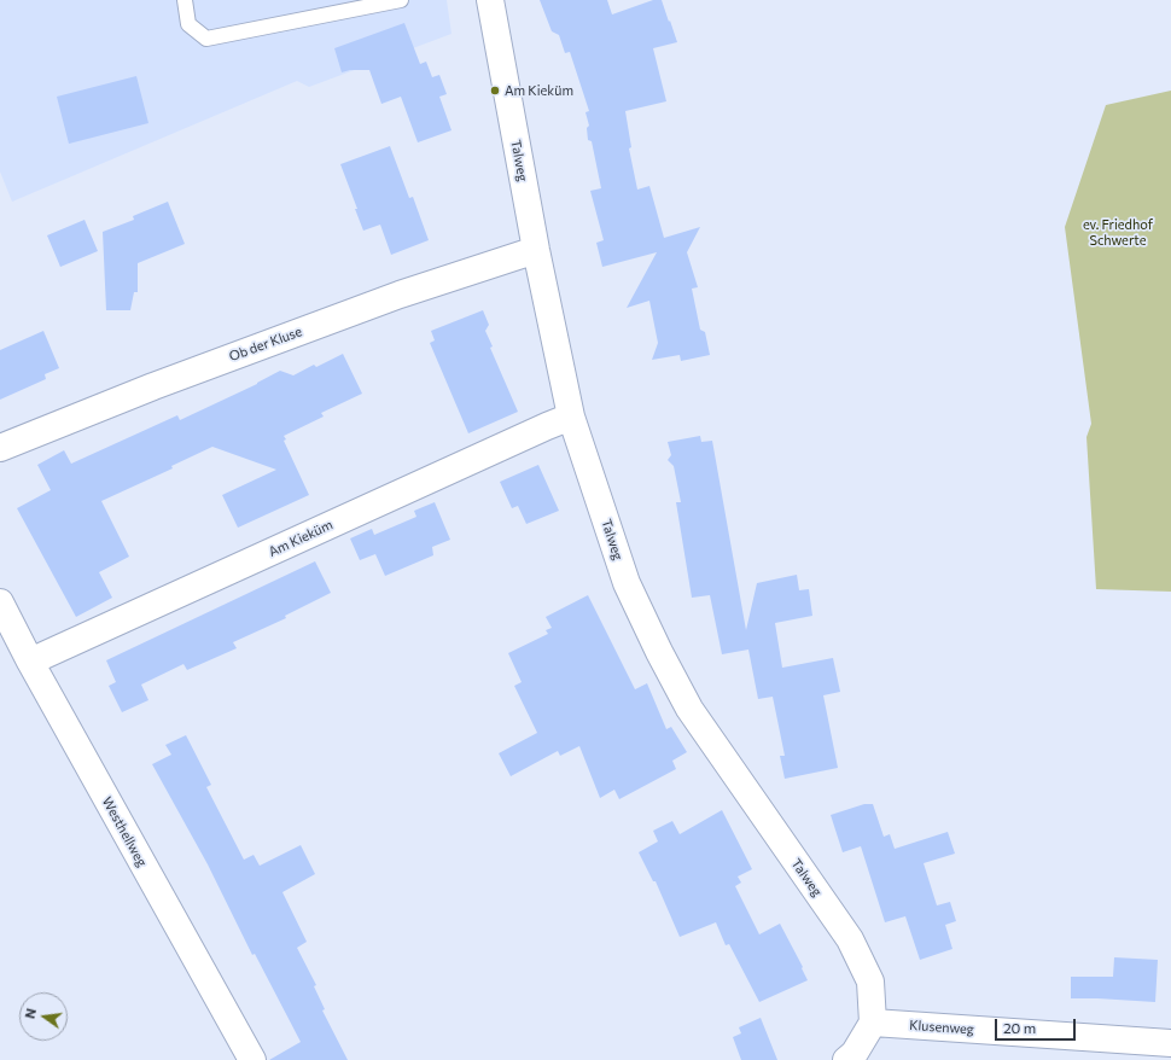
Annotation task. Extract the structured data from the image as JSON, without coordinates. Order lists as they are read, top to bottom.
{
  "streets": {
    "street": [
      "Talweg",
      "Ob der Kluse",
      "Am Kieküm",
      "Westhellweg",
      "Klusenweg"
    ]
  },
  "crossings": [
    ["Talweg", "Ob der Kluse"],
    ["Talweg", "Am Kieküm"],
    ["Talweg", "Klusenweg"],
    ["Am Kieküm", "Westhellweg"]
  ],
  "parks": ["ev. Friedhof Schwerte"],
  "places": ["Am Kieküm"],
  "scale_bar": "20 m",
  "north": "left"
}
